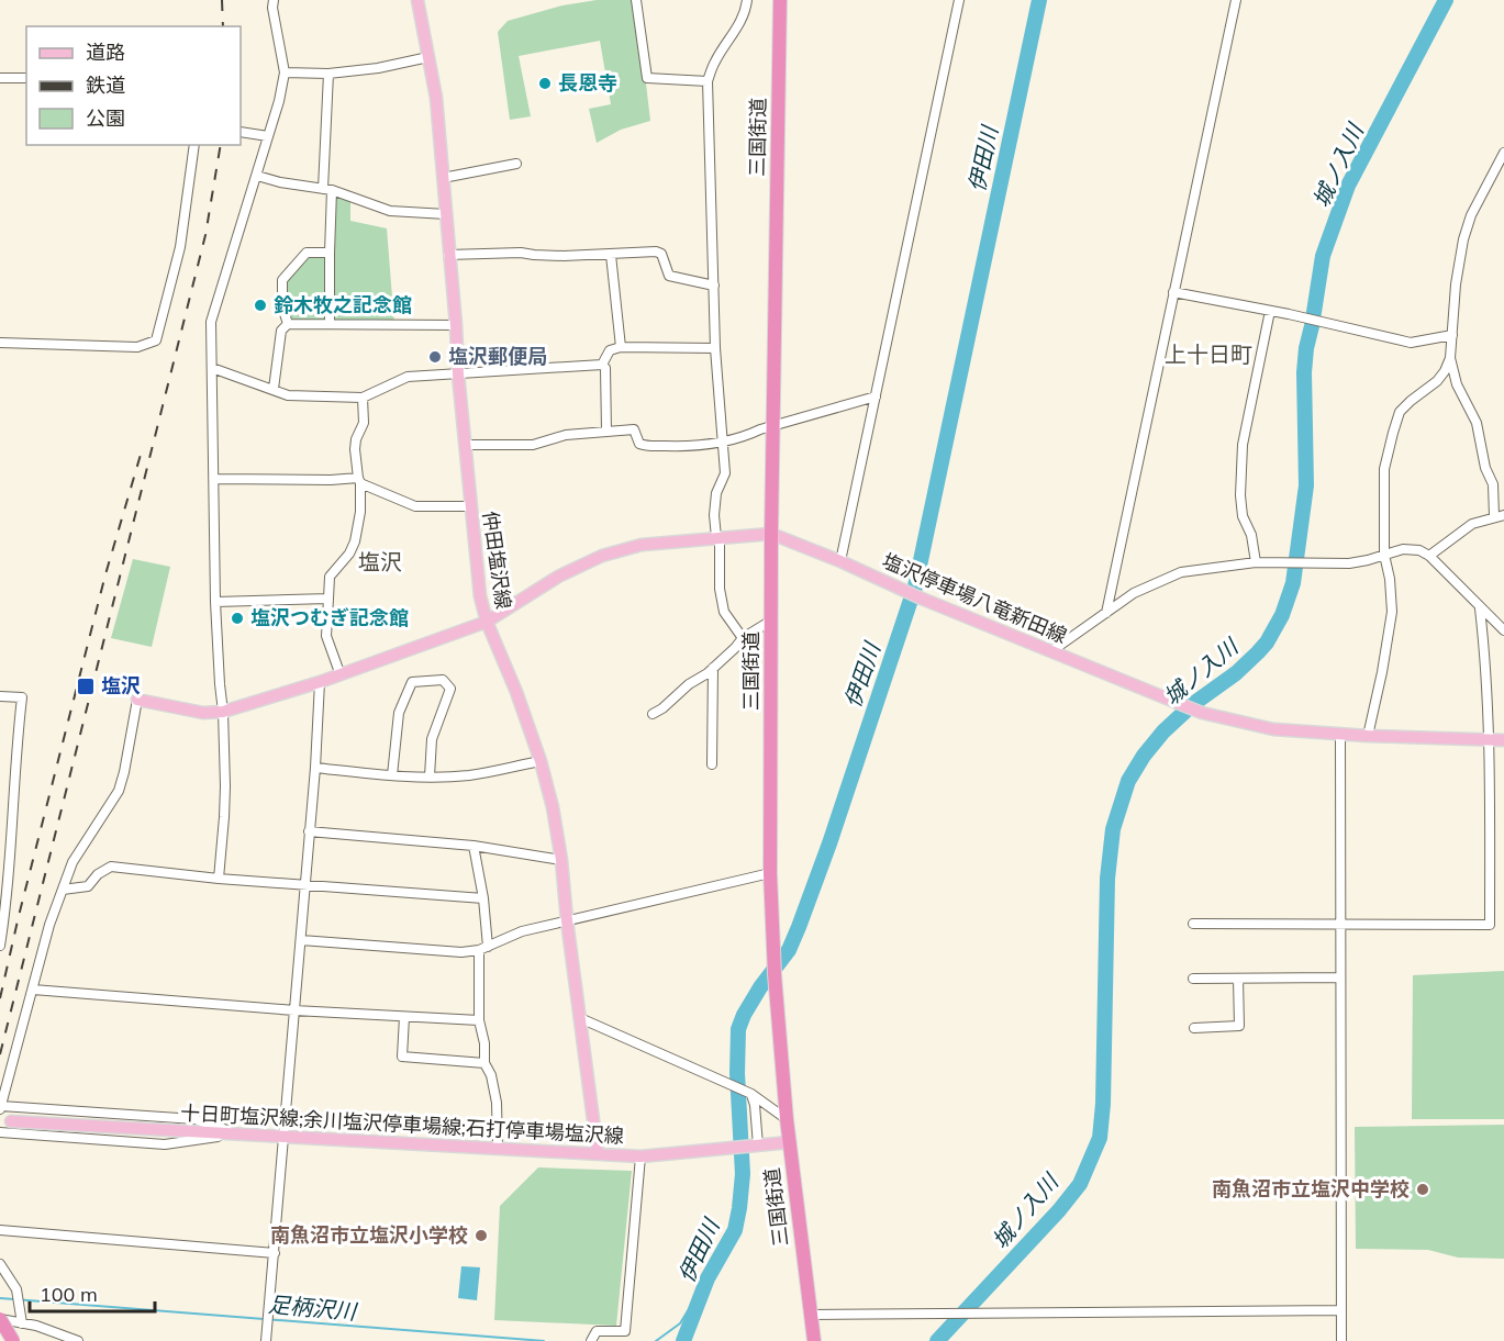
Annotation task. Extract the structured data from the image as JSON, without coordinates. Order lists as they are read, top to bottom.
{
  "streets": {
    "highway": ["三国街道"],
    "main road": ["仲田塩沢線", "塩沢停車場八竜新田線", "十日町塩沢線;余川塩沢停車場線;石打停車場塩沢線"]
  },
  "crossings": [
    ["三国街道", "塩沢停車場八竜新田線"],
    ["三国街道", "十日町塩沢線;余川塩沢停車場線;石打停車場塩沢線"],
    ["仲田塩沢線", "十日町塩沢線;余川塩沢停車場線;石打停車場塩沢線"]
  ],
  "districts": ["上十日町", "塩沢"],
  "water": ["伊田川", "城ノ入川", "足柄沢川"],
  "places": {
    "other": [
      "長恩寺",
      "鈴木牧之記念館",
      "塩沢郵便局",
      "塩沢つむぎ記念館",
      "南魚沼市立塩沢中学校",
      "南魚沼市立塩沢小学校"
    ],
    "transit": ["塩沢"]
  },
  "legend": ["道路", "鉄道", "公園"],
  "scale_bar": "100 m"
}
